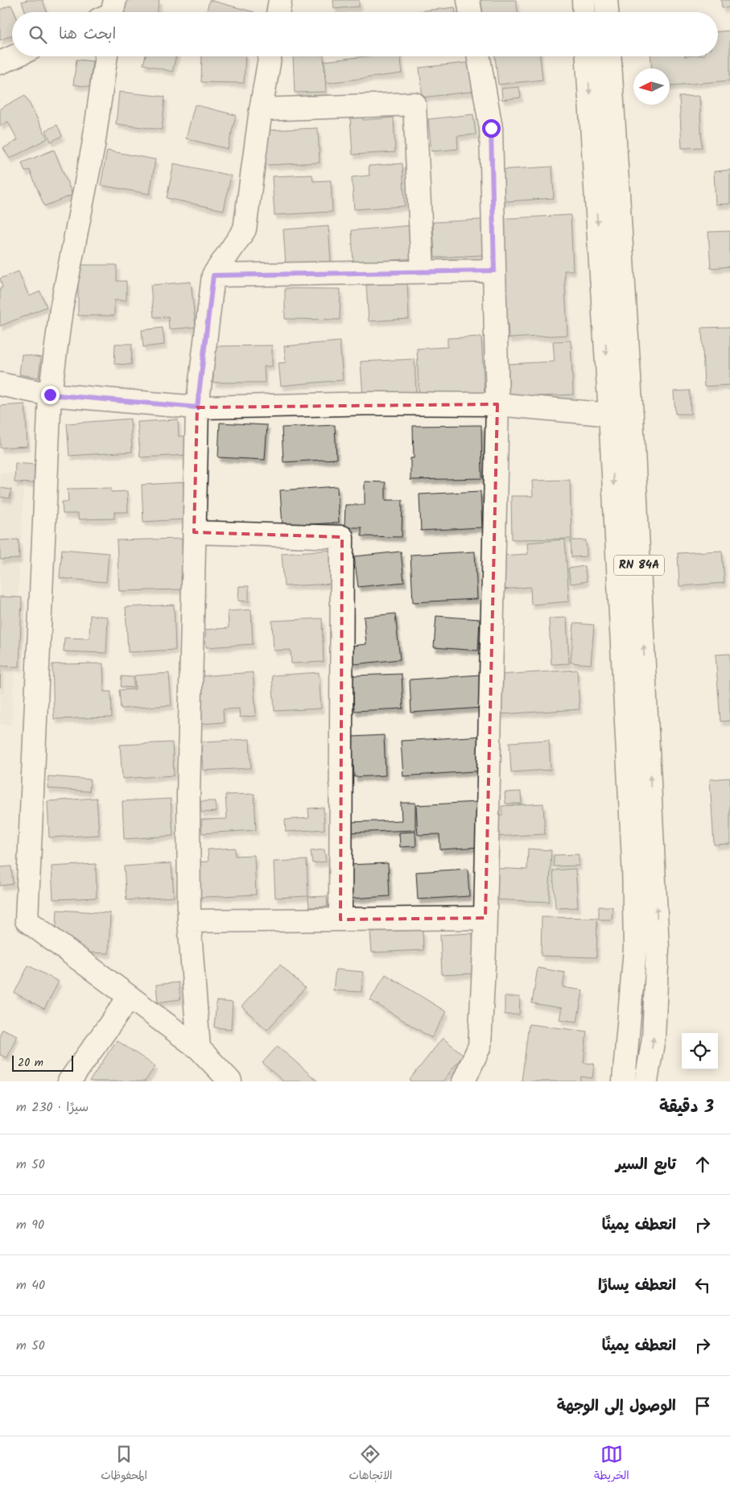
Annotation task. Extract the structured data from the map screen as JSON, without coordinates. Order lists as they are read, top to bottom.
{
  "streets": {
    "street": ["RN 84A"]
  },
  "scale_bar": "20 m",
  "north": "left",
  "page": {
    "search": "ابحث هنا",
    "scale": "20 m",
    "heading": ["3 دقيقة", "سيرًا · 230 m"],
    "list": [
      ["تابع السير", "50 m"],
      ["انعطف يمينًا", "90 m"],
      ["انعطف يسارًا", "40 m"],
      ["انعطف يمينًا", "50 m"],
      "الوصول إلى الوجهة"
    ],
    "nav": ["الخريطة", "الاتجاهات", "المحفوظات"]
  }
}
